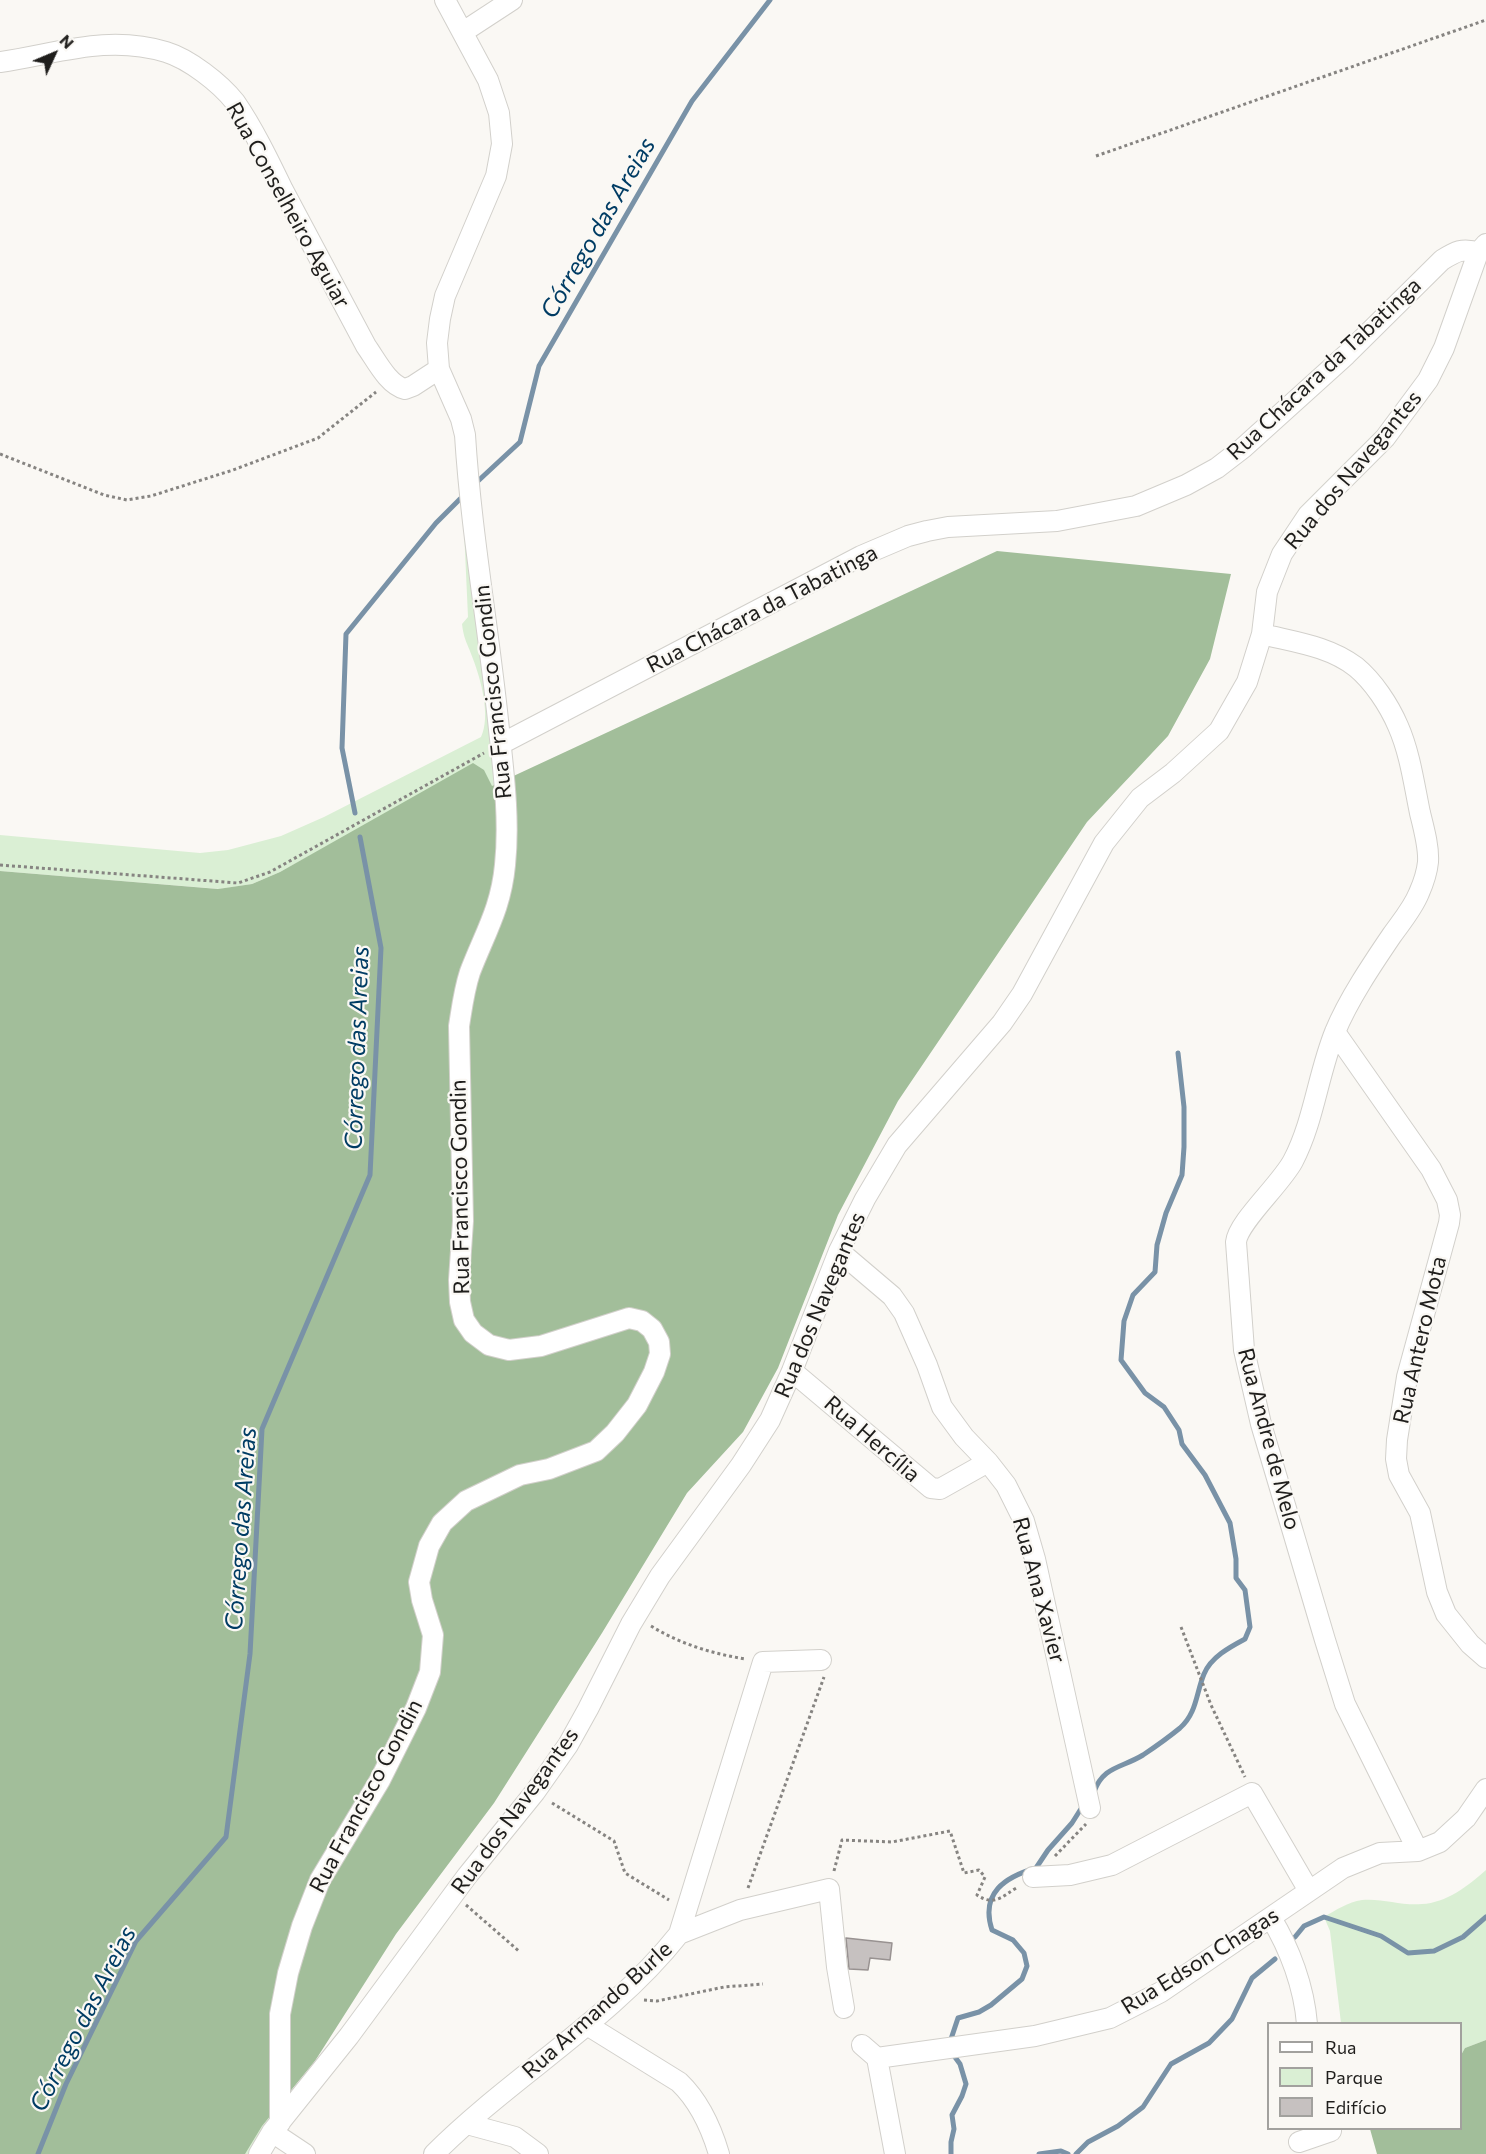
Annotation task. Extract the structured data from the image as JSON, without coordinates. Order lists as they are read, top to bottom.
{
  "streets": {
    "street": [
      "Rua Conselheiro Aguiar",
      "Rua Chácara da Tabatinga",
      "Rua dos Navegantes",
      "Rua Francisco Gondin",
      "Rua Antero Mota",
      "Rua Hercília",
      "Rua Andre de Melo",
      "Rua Ana Xavier",
      "Rua Edson Chagas",
      "Rua Armando Burle"
    ]
  },
  "crossings": [
    ["Rua Chácara da Tabatinga", "Rua dos Navegantes"],
    ["Rua Chácara da Tabatinga", "Rua Francisco Gondin"],
    ["Rua dos Navegantes", "Rua Francisco Gondin"],
    ["Rua dos Navegantes", "Rua Hercília"],
    ["Rua dos Navegantes", "Rua Andre de Melo"],
    ["Rua dos Navegantes", "Rua Ana Xavier"],
    ["Rua Antero Mota", "Rua Andre de Melo"],
    ["Rua Hercília", "Rua Ana Xavier"],
    ["Rua Andre de Melo", "Rua Edson Chagas"]
  ],
  "water": ["Córrego das Areias"],
  "legend": ["Rua", "Parque", "Edifício"],
  "north": "top right"
}
